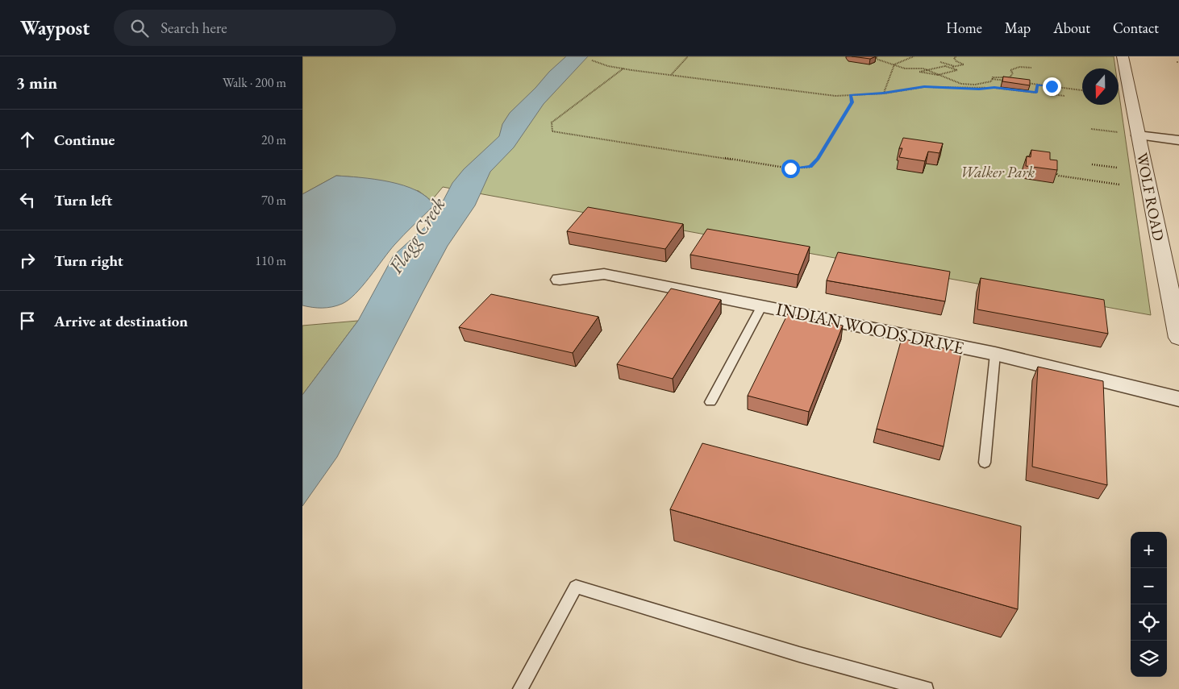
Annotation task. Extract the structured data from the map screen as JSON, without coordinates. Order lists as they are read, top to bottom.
{
  "streets": {
    "street": ["WOLF ROAD", "INDIAN WOODS DRIVE"]
  },
  "water": ["Flagg Creek"],
  "parks": ["Walker Park"],
  "north": "bottom",
  "page": {
    "header": "Waypost",
    "search": "Search here",
    "nav": [
      "Home",
      "Map",
      "About",
      "Contact"
    ],
    "heading": ["3 min", "Walk · 200 m"],
    "list": [
      ["Continue", "20 m"],
      ["Turn left", "70 m"],
      ["Turn right", "110 m"],
      "Arrive at destination"
    ],
    "map_buttons": ["+", "−"]
  }
}
